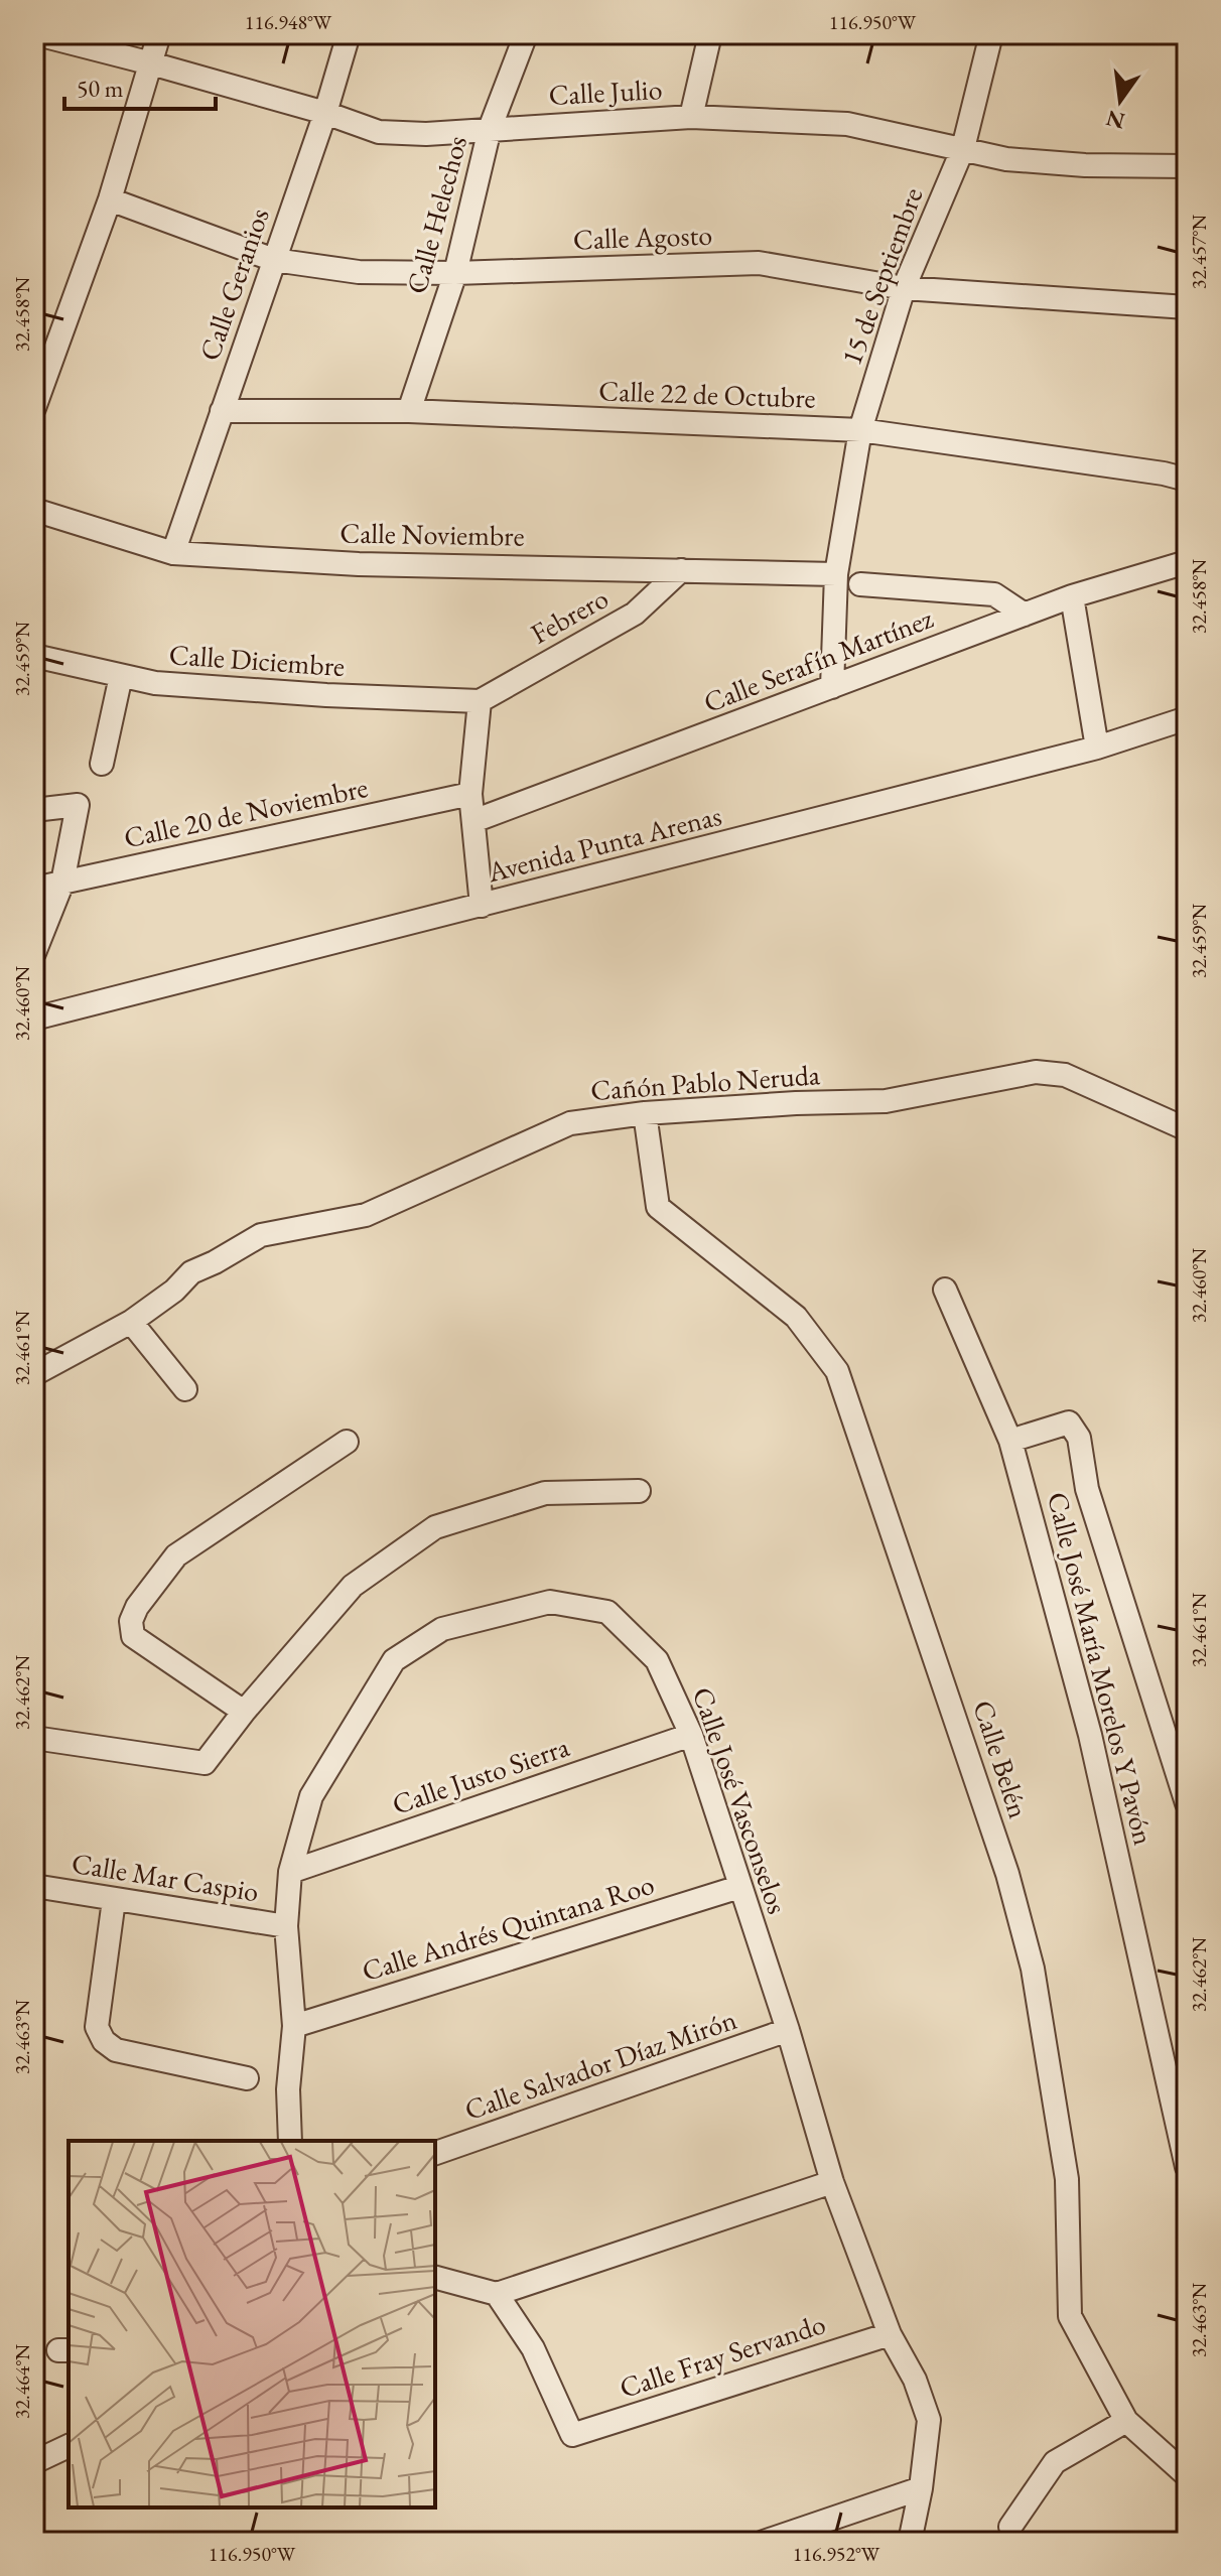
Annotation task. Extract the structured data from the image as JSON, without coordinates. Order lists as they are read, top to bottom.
{
  "streets": {
    "street": [
      "Calle Julio",
      "Calle Helechos",
      "Calle Agosto",
      "15 de Septiembre",
      "Calle Geranios",
      "Calle 22 de Octubre",
      "Calle Noviembre",
      "Febrero",
      "Calle Diciembre",
      "Calle Serafín Martínez",
      "Calle 20 de Noviembre",
      "Avenida Punta Arenas",
      "Cañón Pablo Neruda",
      "Calle José María Morelos Y Pavón",
      "Calle Belén",
      "Calle Justo Sierra",
      "Calle José Vasconselos",
      "Calle Mar Caspio",
      "Calle Andrés Quintana Roo",
      "Calle Salvador Díaz Mirón",
      "Calle Fray Servando"
    ]
  },
  "crossings": [
    ["Calle Julio", "Calle Helechos"],
    ["Calle Julio", "15 de Septiembre"],
    ["Calle Julio", "Calle Geranios"],
    ["Calle Helechos", "Calle Agosto"],
    ["Calle Helechos", "Calle 22 de Octubre"],
    ["Calle Agosto", "15 de Septiembre"],
    ["Calle Agosto", "Calle Geranios"],
    ["15 de Septiembre", "Calle 22 de Octubre"],
    ["15 de Septiembre", "Calle Noviembre"],
    ["15 de Septiembre", "Calle Serafín Martínez"],
    ["Calle Geranios", "Calle 22 de Octubre"],
    ["Calle Geranios", "Calle Noviembre"],
    ["Calle Noviembre", "Febrero"],
    ["Febrero", "Calle Diciembre"],
    ["Cañón Pablo Neruda", "Calle Belén"],
    ["Calle Justo Sierra", "Calle José Vasconselos"],
    ["Calle José Vasconselos", "Calle Mar Caspio"],
    ["Calle José Vasconselos", "Calle Andrés Quintana Roo"],
    ["Calle José Vasconselos", "Calle Salvador Díaz Mirón"],
    ["Calle José Vasconselos", "Calle Fray Servando"]
  ],
  "scale_bar": "50 m",
  "north": "bottom",
  "coordinates": [
    "116.948°W",
    "116.950°W",
    "32.457°N",
    "32.458°N",
    "32.459°N",
    "32.460°N",
    "32.461°N",
    "32.462°N",
    "32.463°N",
    "32.464°N",
    "116.952°W"
  ]
}
